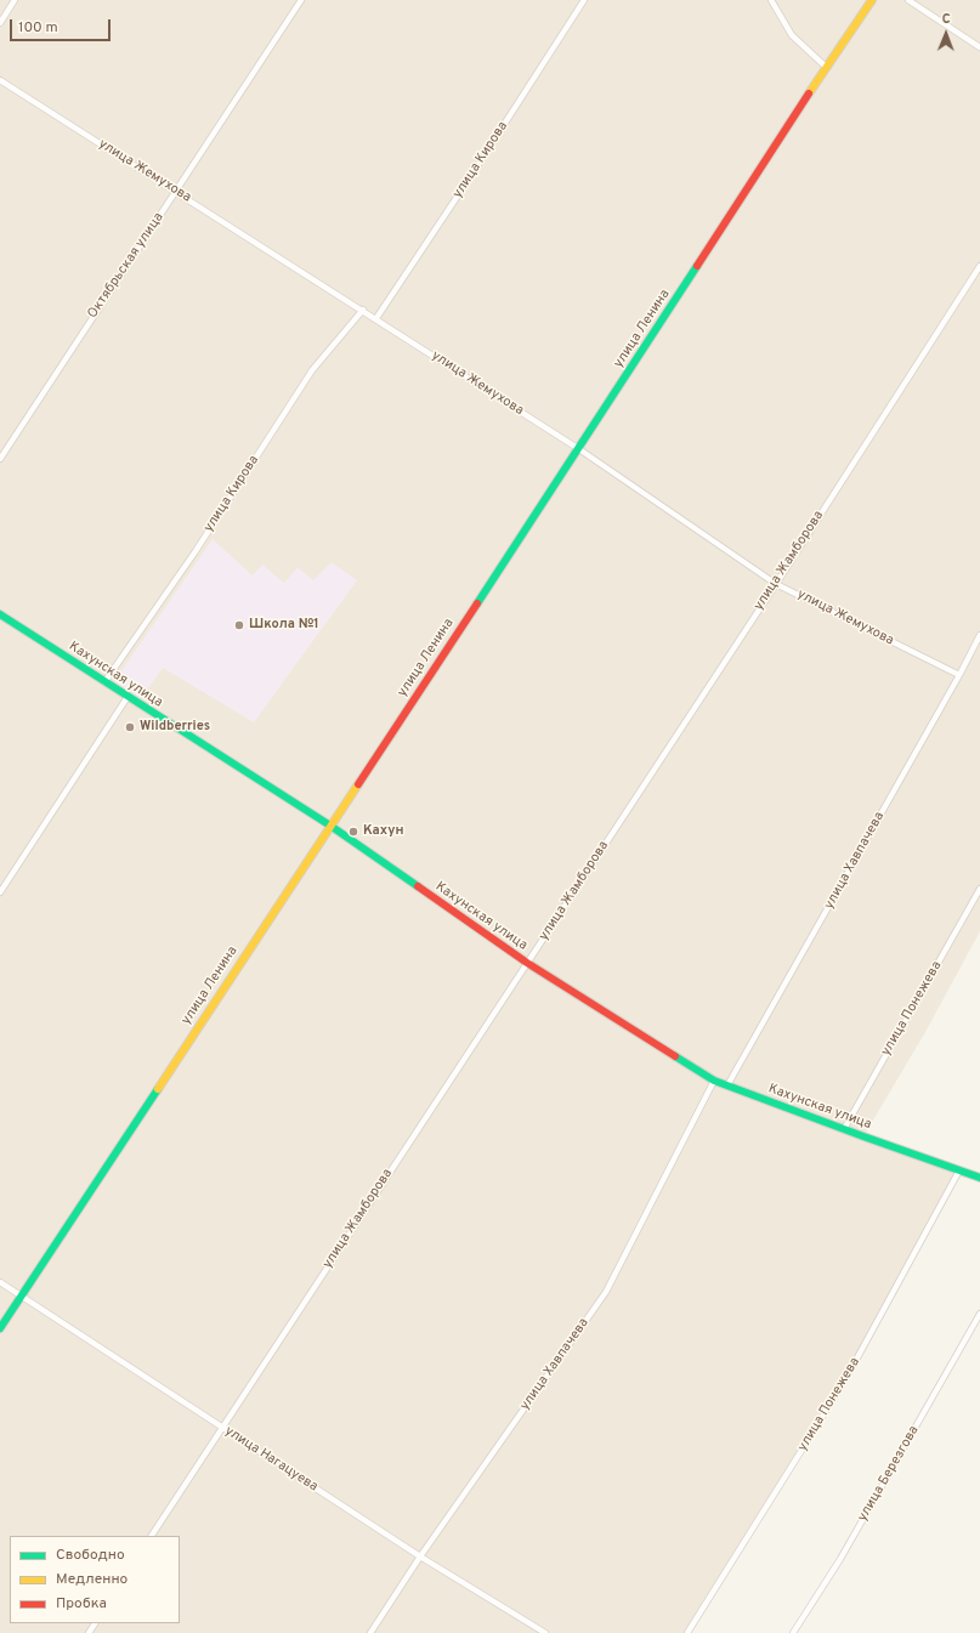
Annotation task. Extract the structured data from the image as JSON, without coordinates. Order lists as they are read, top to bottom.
{
  "streets": {
    "street": [
      "улица Кирова",
      "улица Жемухова",
      "Октябрьская улица",
      "улица Ленина",
      "улица Жамборова",
      "Кахунская улица",
      "улица Хавпачева",
      "улица Понежева",
      "улица Нагацуева",
      "улица Березгова"
    ]
  },
  "crossings": [
    ["улица Кирова", "улица Жемухова"],
    ["улица Кирова", "Кахунская улица"],
    ["улица Жемухова", "Октябрьская улица"],
    ["улица Жемухова", "улица Ленина"],
    ["улица Жемухова", "улица Жамборова"],
    ["улица Жемухова", "улица Хавпачева"],
    ["улица Ленина", "Кахунская улица"],
    ["улица Ленина", "улица Нагацуева"],
    ["улица Жамборова", "Кахунская улица"],
    ["улица Жамборова", "улица Нагацуева"],
    ["Кахунская улица", "улица Хавпачева"],
    ["Кахунская улица", "улица Понежева"],
    ["улица Хавпачева", "улица Нагацуева"]
  ],
  "places": ["Школа №1", "Wildberries", "Кахун"],
  "legend": ["Свободно", "Медленно", "Пробка"],
  "scale_bar": "100 m",
  "north": "top"
}
